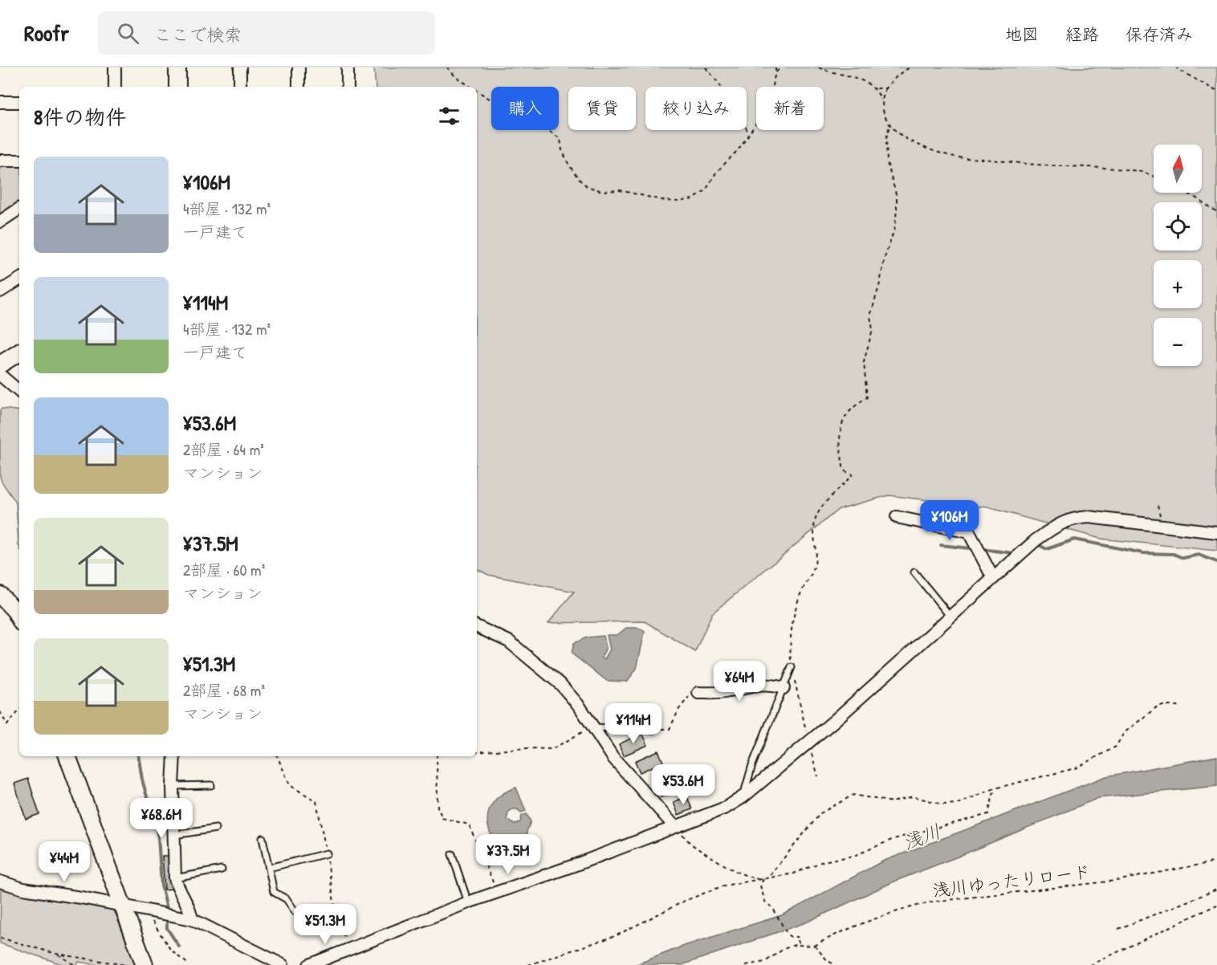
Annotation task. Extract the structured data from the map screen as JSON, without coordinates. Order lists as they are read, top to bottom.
{
  "streets": {
    "path": ["浅川ゆったりロード"]
  },
  "water": ["浅川"],
  "north": "top",
  "page": {
    "header": "Roofr",
    "search": "ここで検索",
    "nav": ["地図", "経路", "保存済み"],
    "chip": [
      "購入",
      "賃貸",
      "絞り込み",
      "新着"
    ],
    "heading": "8件の物件",
    "map_buttons": ["+", "−"],
    "list": [
      {
        "name": "¥106M",
        "note": "4部屋 · 132 m² · 一戸建て"
      },
      {
        "name": "¥114M",
        "note": "4部屋 · 132 m² · 一戸建て"
      },
      {
        "name": "¥53.6M",
        "note": "2部屋 · 64 m² · マンション"
      },
      {
        "name": "¥37.5M",
        "note": "2部屋 · 60 m² · マンション"
      },
      {
        "name": "¥51.3M",
        "note": "2部屋 · 68 m² · マンション"
      }
    ],
    "price": [
      "¥106M",
      "¥64M",
      "¥114M",
      "¥53.6M",
      "¥68.6M",
      "¥37.5M",
      "¥44M",
      "¥51.3M"
    ]
  }
}
